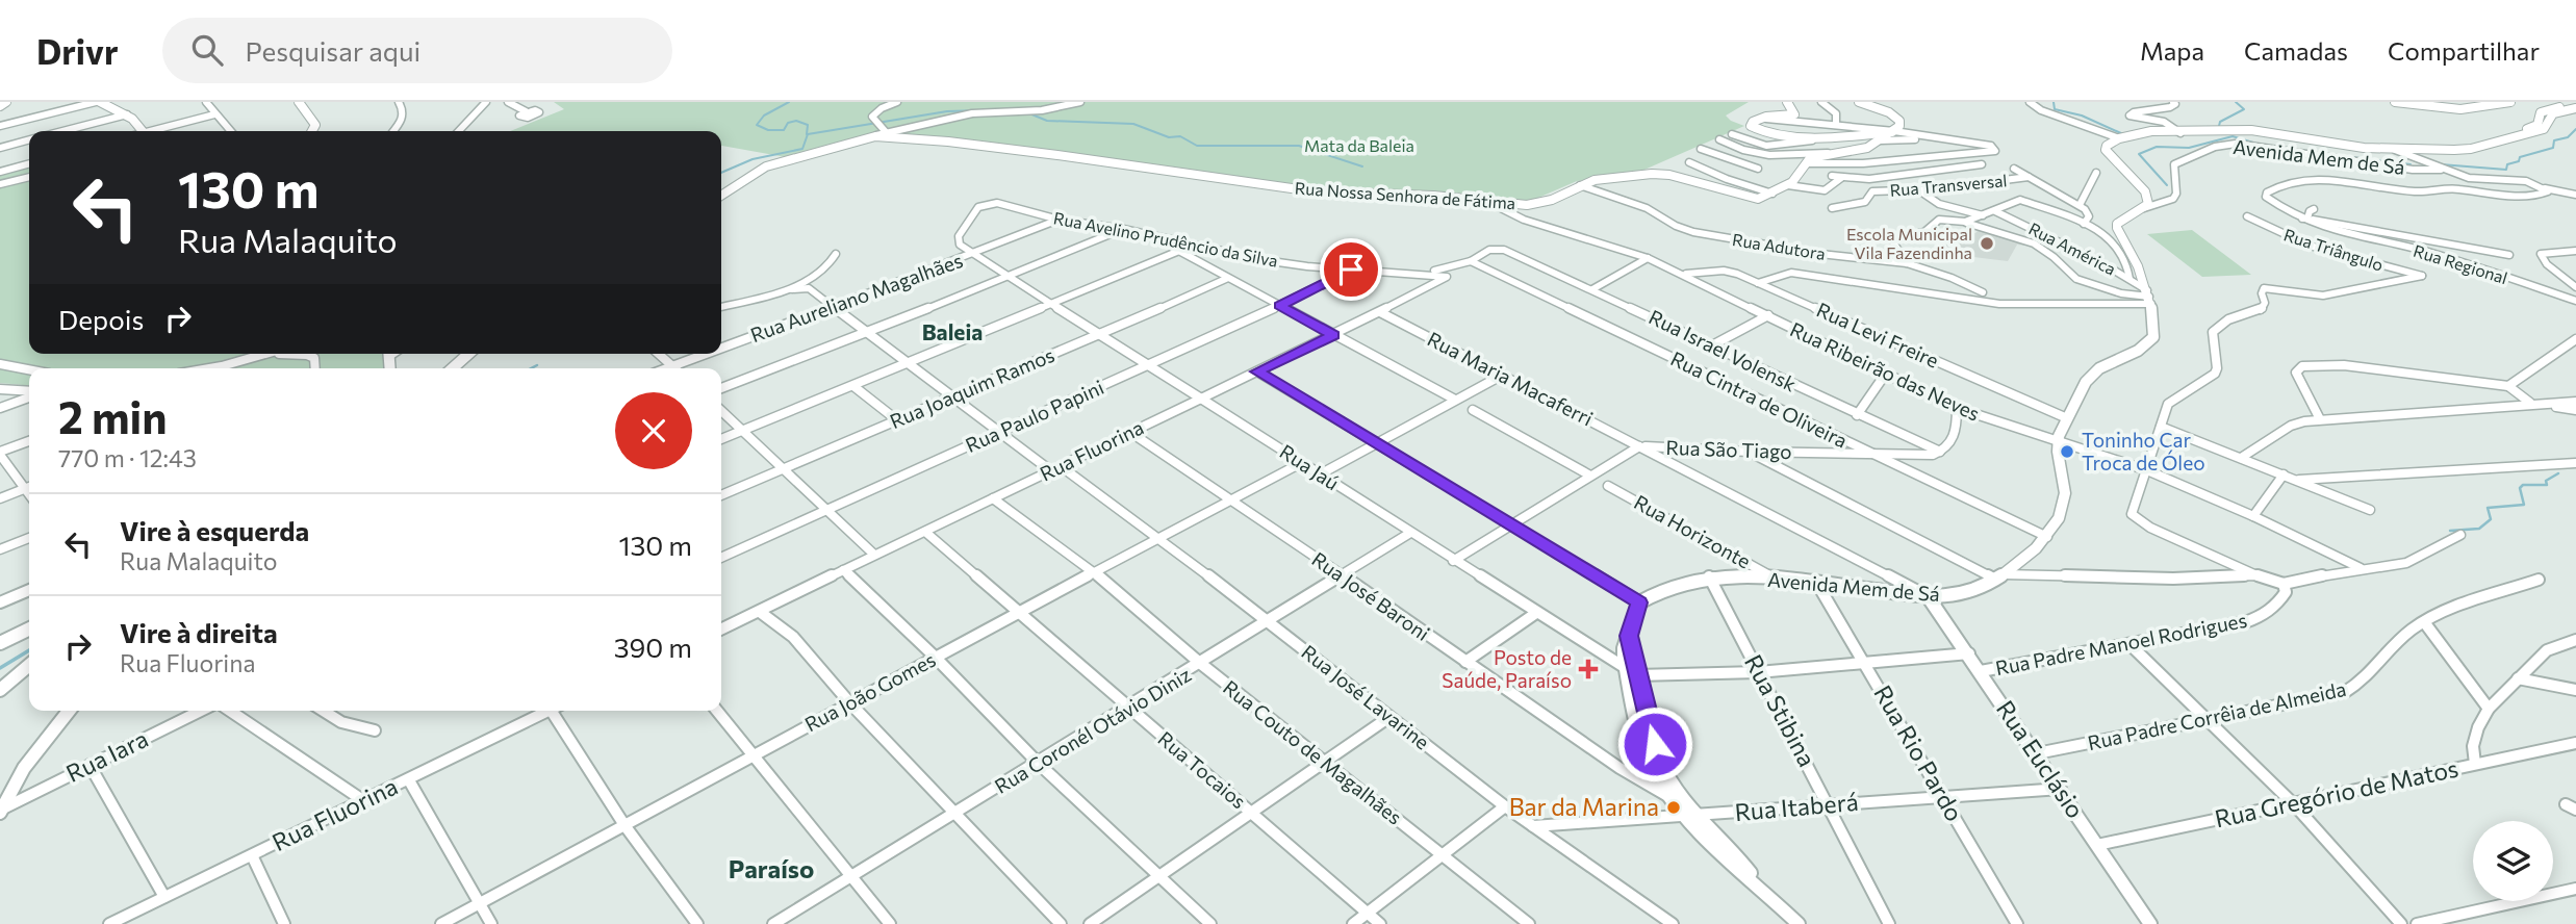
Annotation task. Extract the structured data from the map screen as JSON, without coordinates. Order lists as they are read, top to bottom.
{
  "streets": {
    "street": [
      "Avenida Mem de Sá",
      "Rua Transversal",
      "Rua Nossa Senhora de Fátima",
      "Rua Avelino Prudêncio da Silva",
      "Rua Adutora",
      "Rua América",
      "Rua Triângulo",
      "Rua Regional",
      "Rua Aureliano Magalhães",
      "Rua Levi Freire",
      "Rua Israel Volensk",
      "Rua Ribeirão das Neves",
      "Rua Maria Macaferri",
      "Rua Joaquim Ramos",
      "Rua Cintra de Oliveira",
      "Rua Paulo Papini",
      "Rua São Tiago",
      "Rua Fluorina",
      "Rua Jaú",
      "Rua Horizonte",
      "Rua José Baroni",
      "Rua Padre Manoel Rodrigues",
      "Rua João Gomes",
      "Rua José Lavarine",
      "Rua Stibina",
      "Rua Padre Corrêia de Almeida",
      "Rua Coronél Otávio Diniz",
      "Rua Couto de Magalhães",
      "Rua Rio Pardo",
      "Rua Iara",
      "Rua Euclásio",
      "Rua Tocaios",
      "Rua Gregório de Matos",
      "Rua Itaberá"
    ]
  },
  "crossings": [
    ["Avenida Mem de Sá", "Rua América"],
    ["Avenida Mem de Sá", "Rua Levi Freire"],
    ["Avenida Mem de Sá", "Rua Ribeirão das Neves"],
    ["Avenida Mem de Sá", "Rua Maria Macaferri"],
    ["Avenida Mem de Sá", "Rua Cintra de Oliveira"],
    ["Avenida Mem de Sá", "Rua Horizonte"],
    ["Avenida Mem de Sá", "Rua Stibina"],
    ["Avenida Mem de Sá", "Rua Rio Pardo"],
    ["Avenida Mem de Sá", "Rua Euclásio"],
    ["Rua Nossa Senhora de Fátima", "Rua Adutora"],
    ["Rua Nossa Senhora de Fátima", "Rua Ribeirão das Neves"],
    ["Rua Avelino Prudêncio da Silva", "Rua Aureliano Magalhães"],
    ["Rua Avelino Prudêncio da Silva", "Rua Israel Volensk"],
    ["Rua Avelino Prudêncio da Silva", "Rua Cintra de Oliveira"],
    ["Rua Avelino Prudêncio da Silva", "Rua Paulo Papini"],
    ["Rua Avelino Prudêncio da Silva", "Rua Fluorina"],
    ["Rua Avelino Prudêncio da Silva", "Rua Jaú"],
    ["Rua Aureliano Magalhães", "Rua Jaú"],
    ["Rua Aureliano Magalhães", "Rua José Lavarine"],
    ["Rua Levi Freire", "Rua Ribeirão das Neves"],
    ["Rua Israel Volensk", "Rua São Tiago"],
    ["Rua Maria Macaferri", "Rua São Tiago"],
    ["Rua Maria Macaferri", "Rua Fluorina"],
    ["Rua Maria Macaferri", "Rua Euclásio"],
    ["Rua Joaquim Ramos", "Rua Jaú"],
    ["Rua Joaquim Ramos", "Rua José Lavarine"],
    ["Rua Cintra de Oliveira", "Rua São Tiago"],
    ["Rua Paulo Papini", "Rua Jaú"],
    ["Rua Paulo Papini", "Rua José Lavarine"],
    ["Rua Fluorina", "Rua Jaú"],
    ["Rua Fluorina", "Rua José Baroni"],
    ["Rua Fluorina", "Rua José Lavarine"],
    ["Rua Fluorina", "Rua Couto de Magalhães"],
    ["Rua Fluorina", "Rua Tocaios"],
    ["Rua Jaú", "Rua João Gomes"],
    ["Rua Jaú", "Rua Coronél Otávio Diniz"],
    ["Rua José Baroni", "Rua João Gomes"],
    ["Rua José Baroni", "Rua Coronél Otávio Diniz"],
    ["Rua Padre Manoel Rodrigues", "Rua Euclásio"],
    ["Rua João Gomes", "Rua José Lavarine"],
    ["Rua João Gomes", "Rua Couto de Magalhães"],
    ["Rua João Gomes", "Rua Tocaios"],
    ["Rua José Lavarine", "Rua Coronél Otávio Diniz"],
    ["Rua José Lavarine", "Rua Itaberá"],
    ["Rua Stibina", "Rua Itaberá"],
    ["Rua Padre Corrêia de Almeida", "Rua Euclásio"],
    ["Rua Coronél Otávio Diniz", "Rua Couto de Magalhães"],
    ["Rua Coronél Otávio Diniz", "Rua Tocaios"],
    ["Rua Rio Pardo", "Rua Itaberá"],
    ["Rua Euclásio", "Rua Gregório de Matos"],
    ["Rua Euclásio", "Rua Itaberá"]
  ],
  "districts": ["Baleia", "Paraíso"],
  "parks": ["Mata da Baleia"],
  "places": {
    "other": ["Escola Municipal Vila Fazendinha", "Toninho Car Troca de Óleo", "Bar da Marina"],
    "health": ["Posto de Saúde, Paraíso"]
  },
  "page": {
    "header": "Drivr",
    "search": "Pesquisar aqui",
    "nav": ["Mapa", "Camadas", "Compartilhar"],
    "turn": ["130 m", "Rua Malaquito"],
    "then": "Depois",
    "heading": ["2 min", "770 m · 12:43"],
    "list": [
      {
        "name": "Vire à esquerda",
        "note": "Rua Malaquito",
        "value": "130 m"
      },
      {
        "name": "Vire à direita",
        "note": "Rua Fluorina",
        "value": "390 m"
      }
    ]
  }
}
